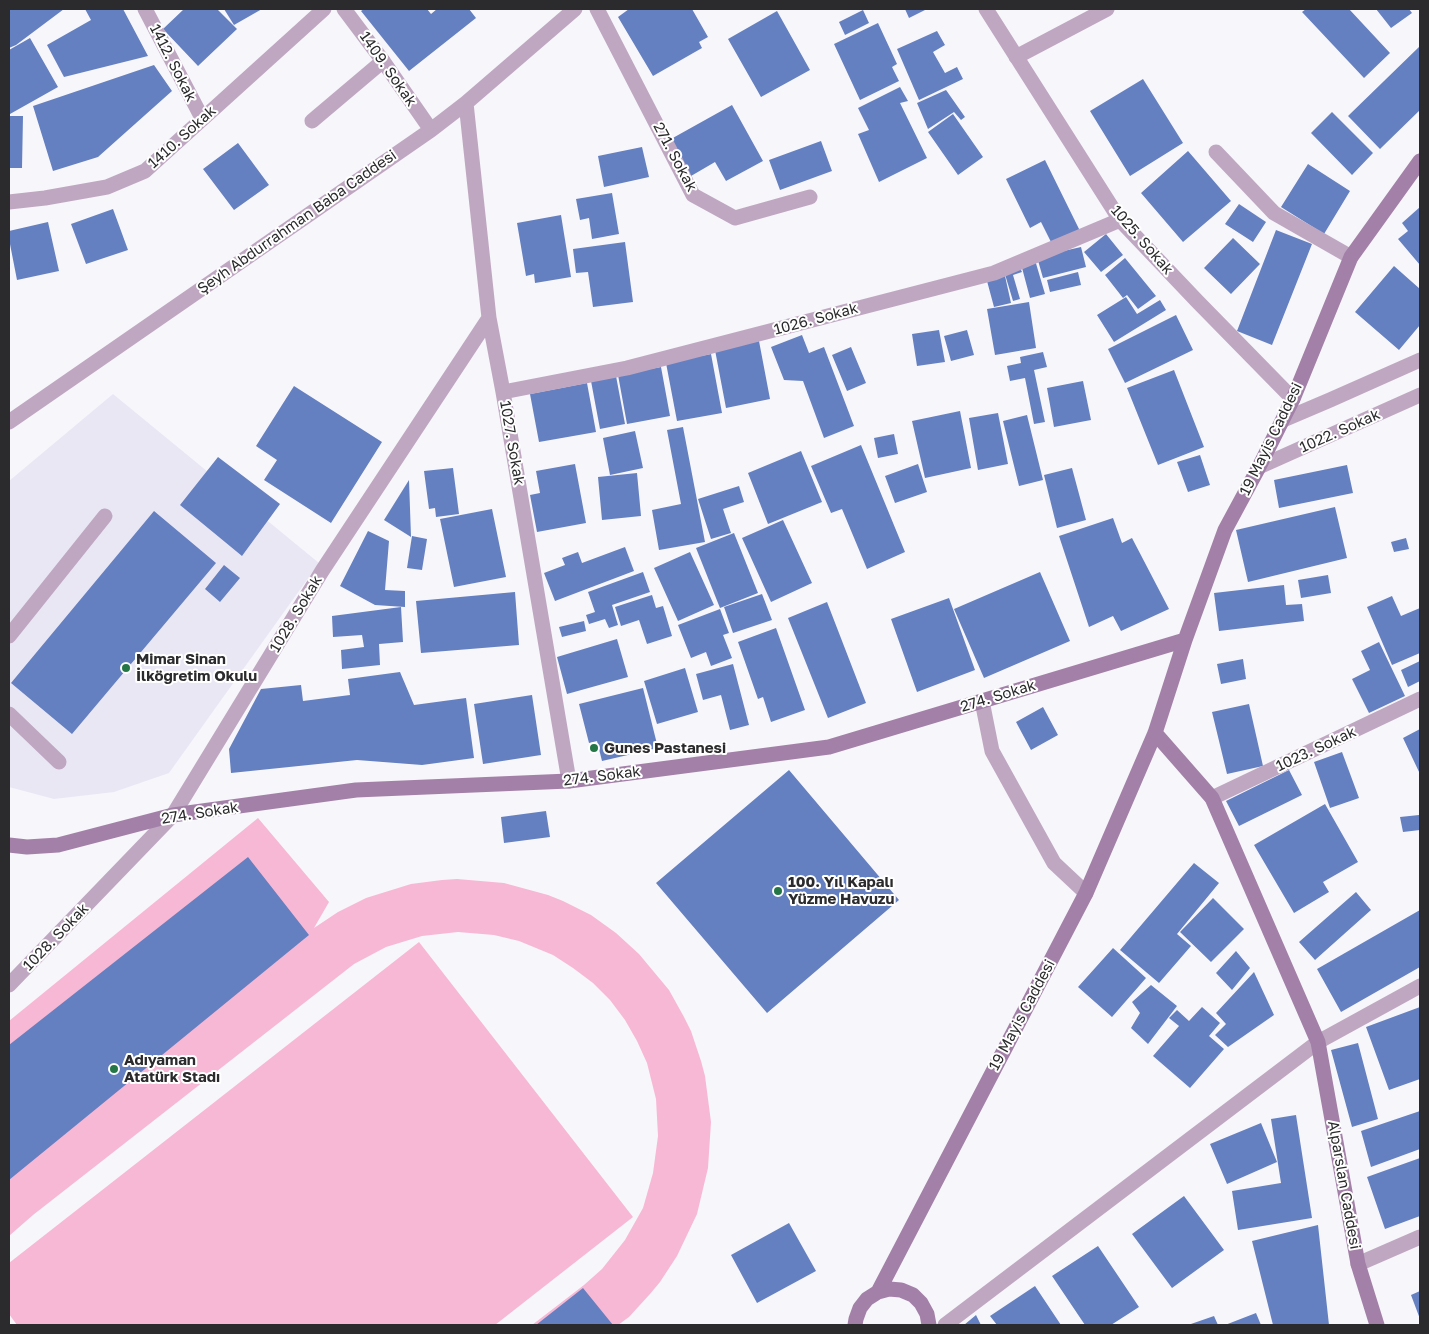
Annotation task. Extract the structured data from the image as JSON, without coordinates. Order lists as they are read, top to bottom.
{
  "streets": {
    "street": [
      "1412. Sokak",
      "1409. Sokak",
      "1410. Sokak",
      "271. Sokak",
      "Şeyh Abdurrahman Baba Caddesi",
      "1025. Sokak",
      "1026. Sokak",
      "1022. Sokak",
      "19 Mayis Caddesi",
      "1027. Sokak",
      "1028. Sokak",
      "274. Sokak",
      "1023. Sokak",
      "Alparslan Caddesi"
    ]
  },
  "crossings": [
    ["1412. Sokak", "1410. Sokak"],
    ["1409. Sokak", "Şeyh Abdurrahman Baba Caddesi"],
    ["Şeyh Abdurrahman Baba Caddesi", "1027. Sokak"],
    ["1025. Sokak", "1026. Sokak"],
    ["1025. Sokak", "19 Mayis Caddesi"],
    ["1026. Sokak", "1027. Sokak"],
    ["1022. Sokak", "19 Mayis Caddesi"],
    ["19 Mayis Caddesi", "274. Sokak"],
    ["1027. Sokak", "1028. Sokak"],
    ["1027. Sokak", "274. Sokak"],
    ["1028. Sokak", "274. Sokak"]
  ],
  "places": [
    "Mimar Sinan İlköğretim Okulu",
    "Gunes Pastanesi",
    "100. Yıl Kapalı Yüzme Havuzu",
    "Adıyaman Atatürk Stadı"
  ]
}
